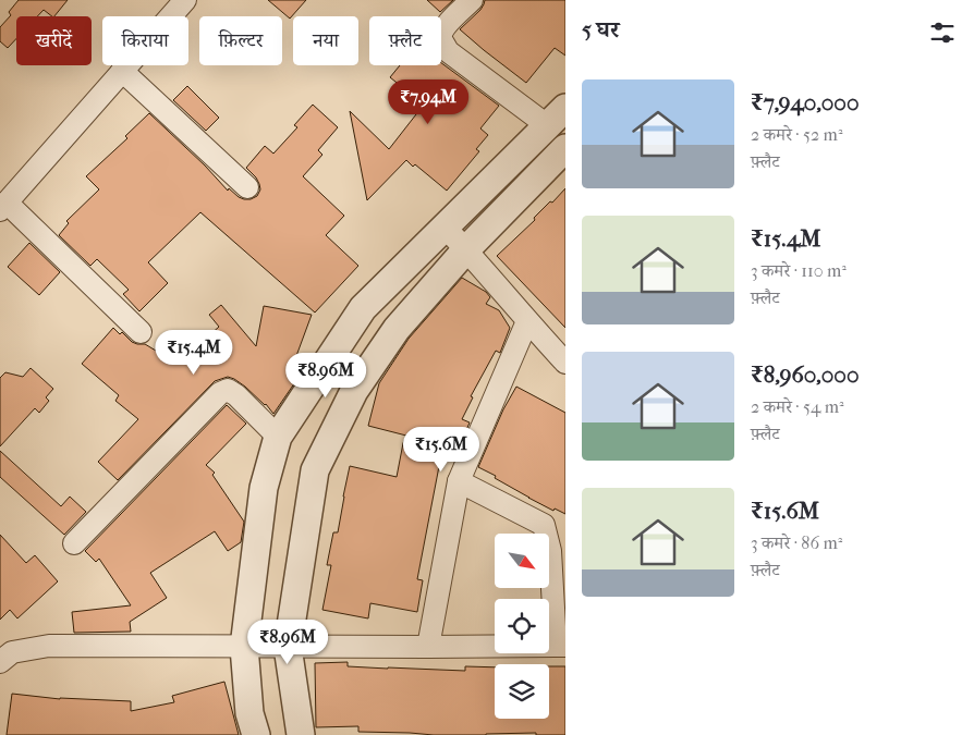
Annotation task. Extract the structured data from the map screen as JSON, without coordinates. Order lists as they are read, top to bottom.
{
  "north": "bottom right",
  "page": {
    "heading": "5 घर",
    "chip": [
      "खरीदें",
      "किराया",
      "फ़िल्टर",
      "नया",
      "फ़्लैट"
    ],
    "list": [
      {
        "name": "₹7,940,000",
        "note": "2 कमरे · 52 m² · फ़्लैट"
      },
      {
        "name": "₹15.4M",
        "note": "3 कमरे · 110 m² · फ़्लैट"
      },
      {
        "name": "₹8,960,000",
        "note": "2 कमरे · 54 m² · फ़्लैट"
      },
      {
        "name": "₹15.6M",
        "note": "3 कमरे · 86 m² · फ़्लैट"
      }
    ],
    "price": [
      "₹7.94M",
      "₹15.4M",
      "₹8.96M",
      "₹15.6M",
      "₹8.96M"
    ]
  }
}
